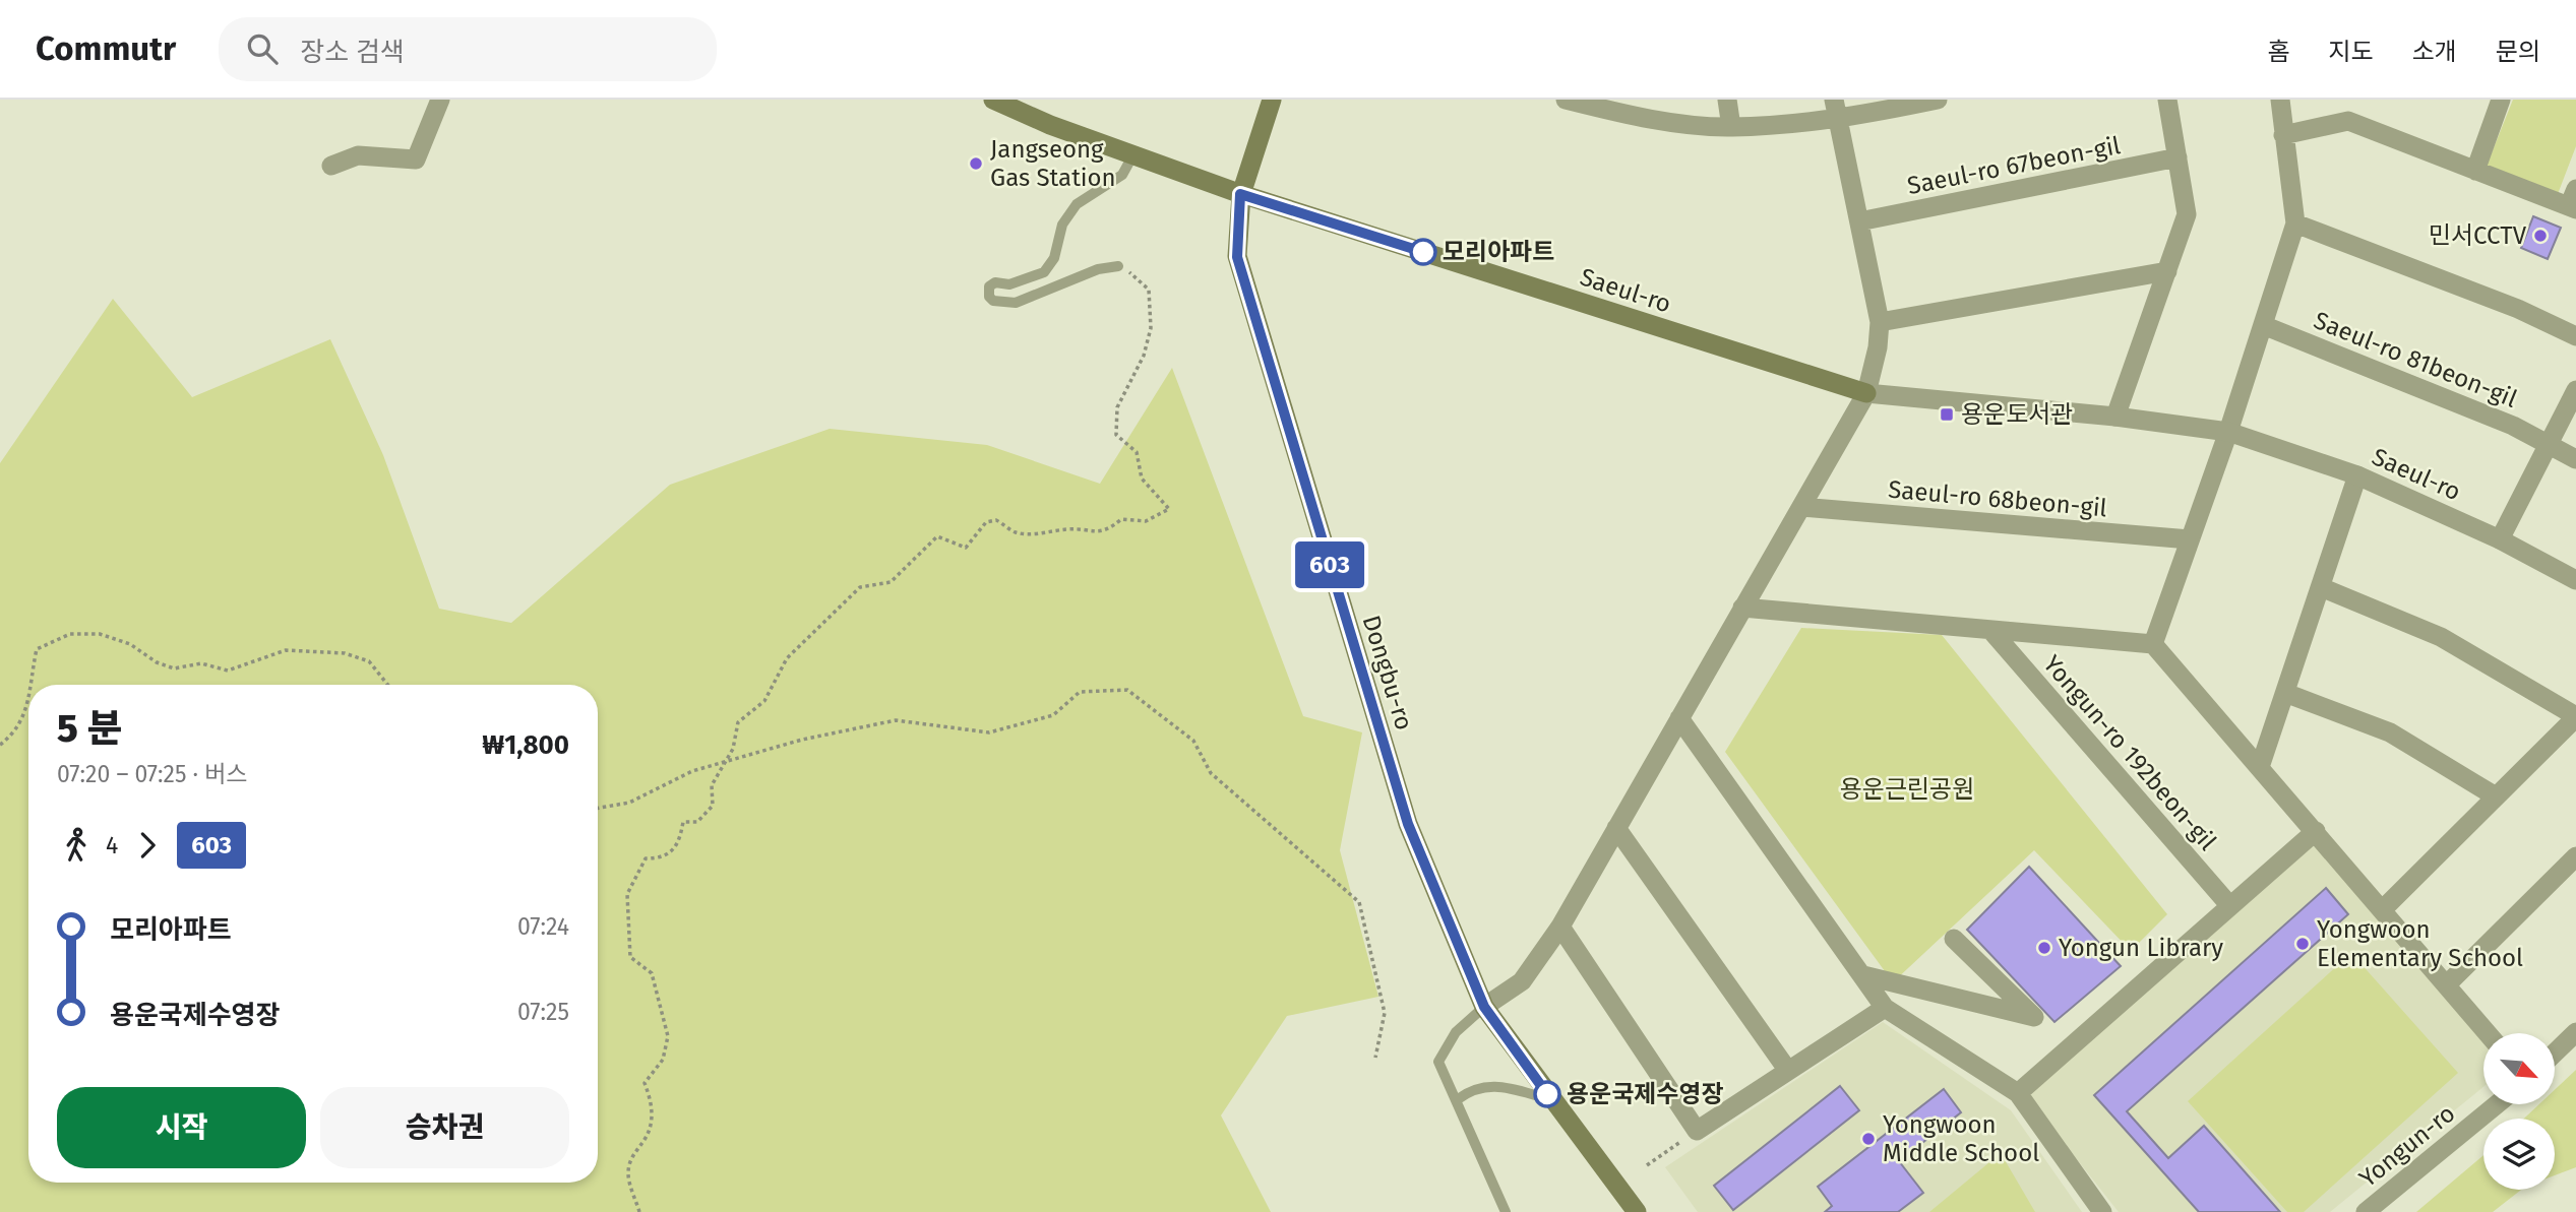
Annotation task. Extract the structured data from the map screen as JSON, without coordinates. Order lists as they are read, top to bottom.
{
  "streets": {
    "main road": ["Saeul-ro", "Dongbu-ro"],
    "street": [
      "Saeul-ro 67beon-gil",
      "Saeul-ro 81beon-gil",
      "Saeul-ro 68beon-gil",
      "Yongun-ro 192beon-gil",
      "Yongun-ro"
    ]
  },
  "crossings": [
    ["Saeul-ro", "Dongbu-ro"]
  ],
  "parks": ["용운근린공원"],
  "places": {
    "other": [
      "Jangseong Gas Station",
      "민서CCTV",
      "모리아파트",
      "Yongwoon Elementary School",
      "Yongun Library",
      "용운국제수영장",
      "Yongwoon Middle School"
    ],
    "transit": ["용운도서관"]
  },
  "lines": ["bus line 603"],
  "north": "bottom right",
  "page": {
    "header": "Commutr",
    "search": "장소 검색",
    "nav": [
      "홈",
      "지도",
      "소개",
      "문의"
    ],
    "on_map": "603",
    "heading": ["5 분", "07:20 – 07:25 · 버스", "₩1,800"],
    "legs": ["4", "603"],
    "list": [
      {
        "name": "모리아파트",
        "value": "07:24"
      },
      {
        "name": "용운국제수영장",
        "value": "07:25"
      }
    ],
    "buttons": ["시작", "승차권"]
  }
}
